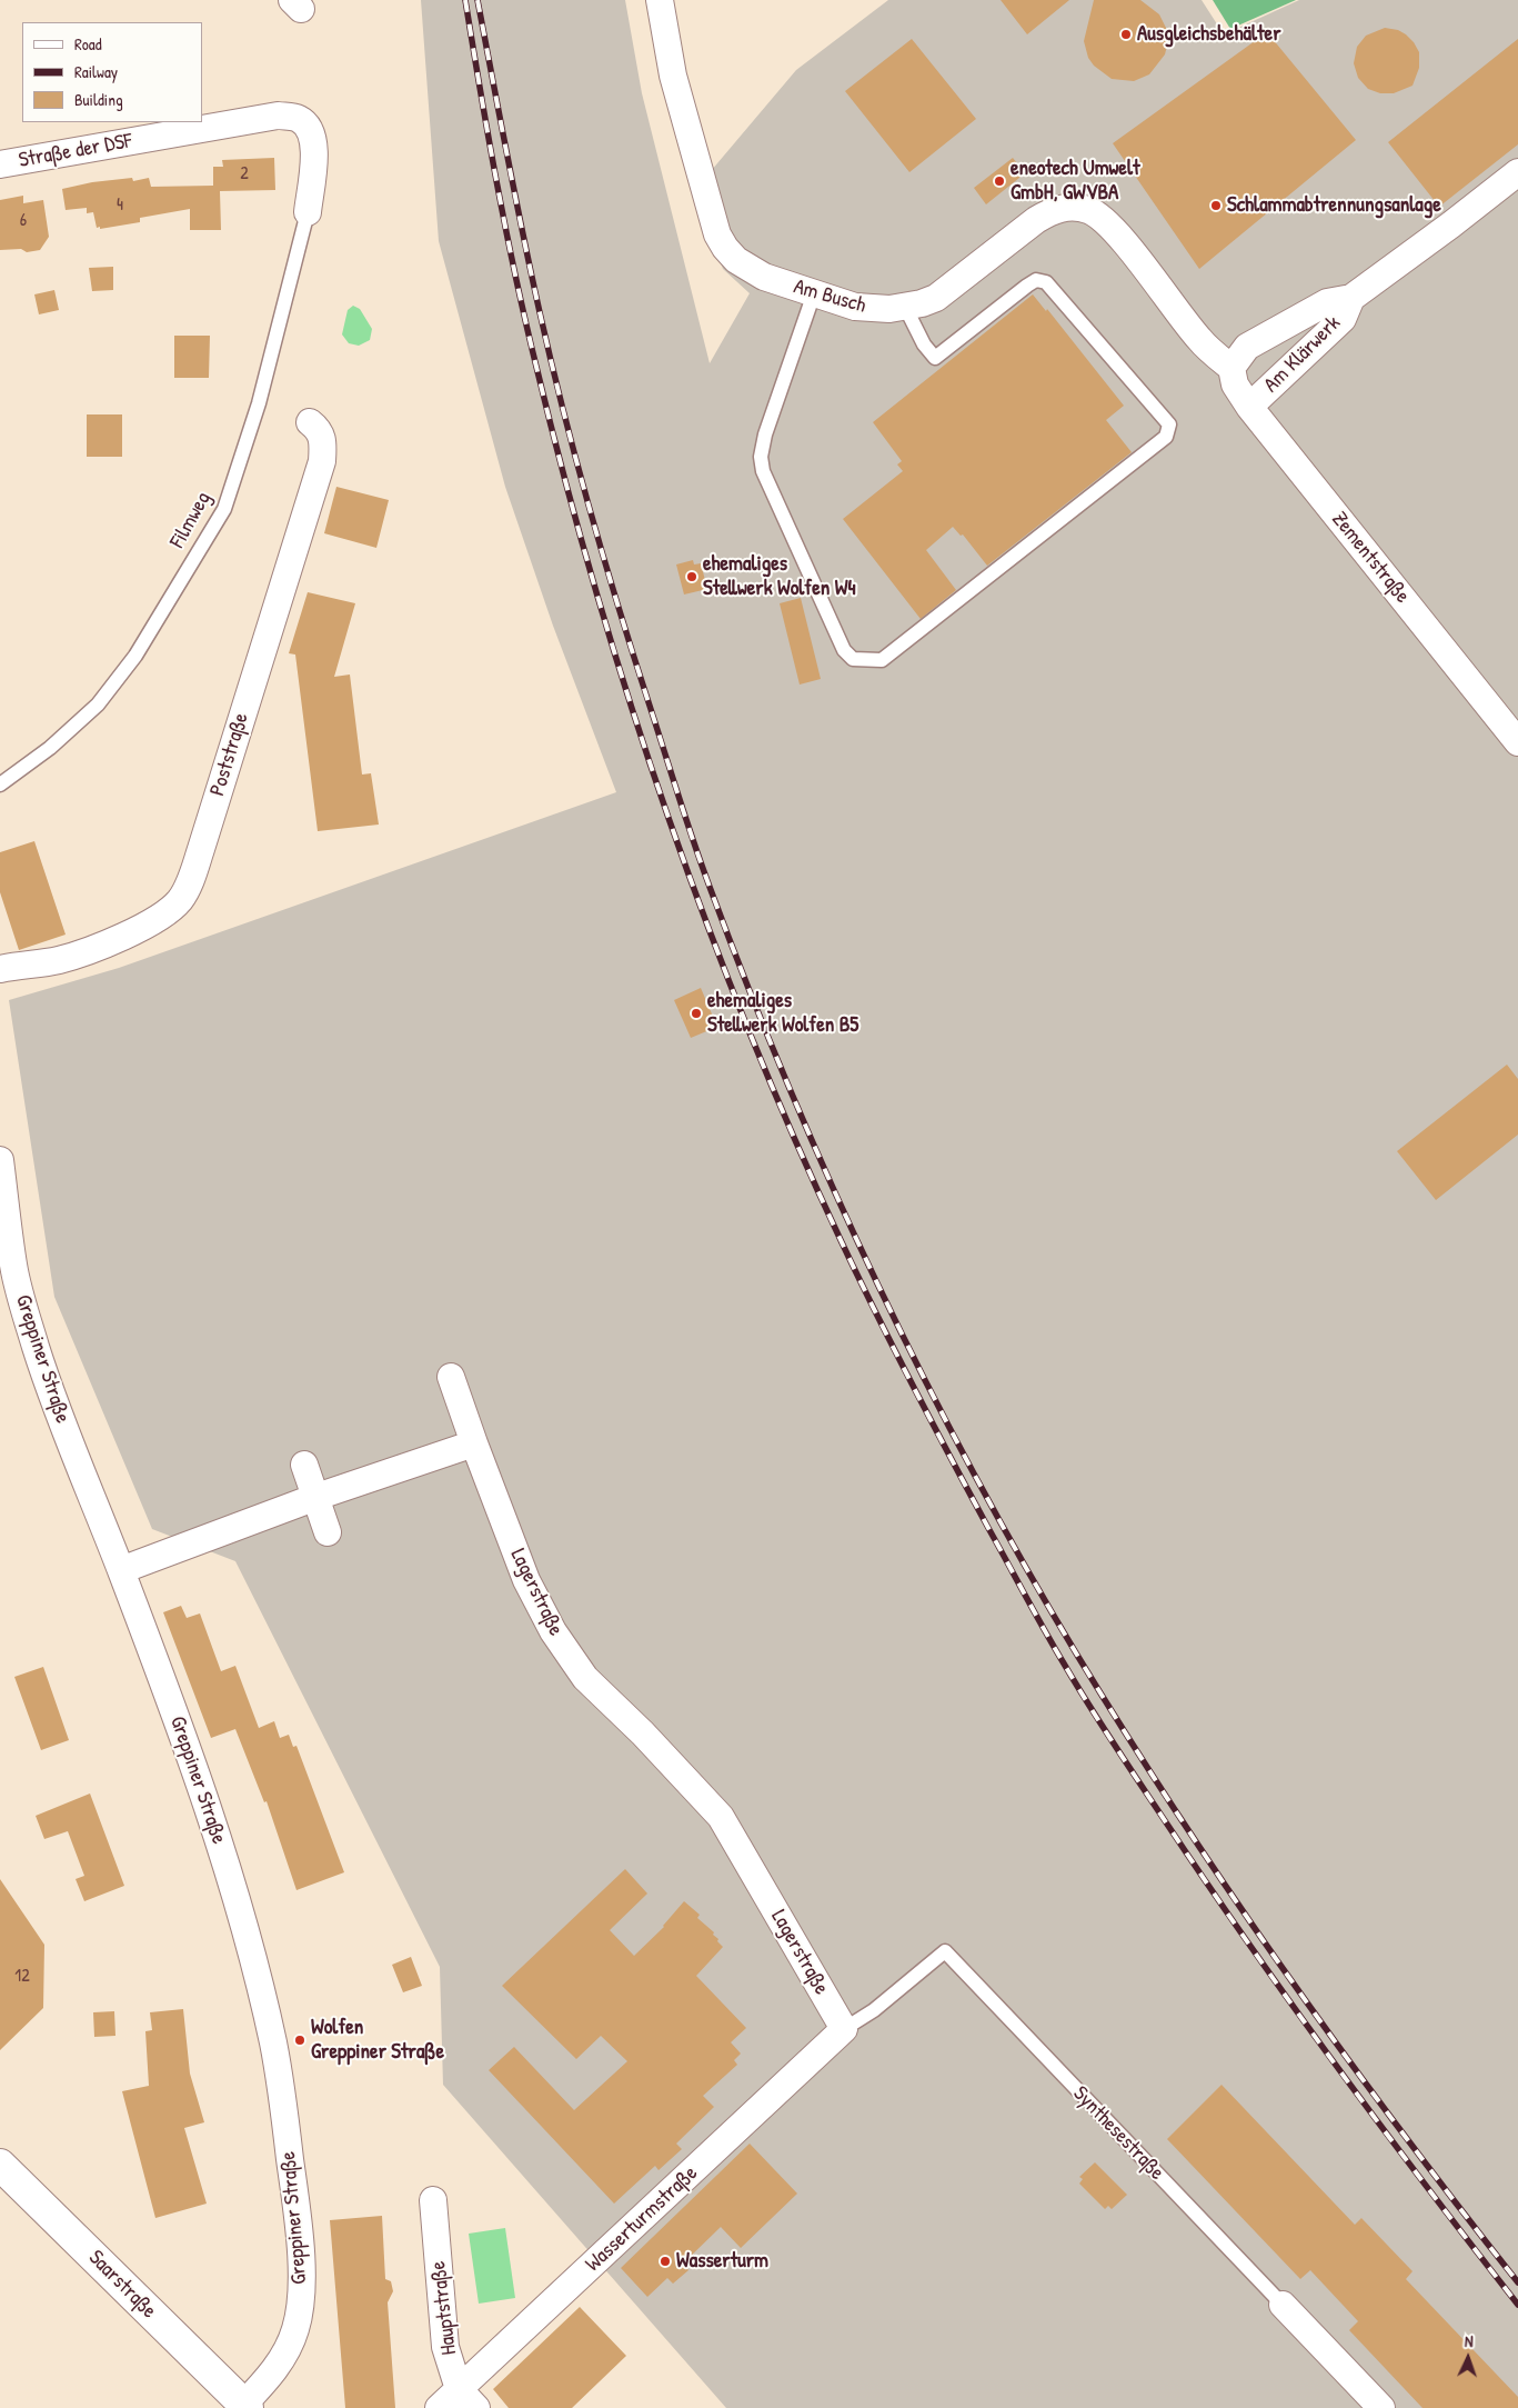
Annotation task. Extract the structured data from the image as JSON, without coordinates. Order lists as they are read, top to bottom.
{
  "streets": {
    "street": [
      "Straße der DSF",
      "Am Busch",
      "Am Klärwerk",
      "Zementstraße",
      "Poststraße",
      "Greppiner Straße",
      "Lagerstraße",
      "Synthesestraße",
      "Wasserturmstraße",
      "Saarstraße",
      "Hauptstraße"
    ],
    "lane": ["Filmweg"]
  },
  "crossings": [
    ["Straße der DSF", "Filmweg"],
    ["Am Busch", "Am Klärwerk"],
    ["Am Busch", "Zementstraße"],
    ["Am Klärwerk", "Zementstraße"],
    ["Greppiner Straße", "Saarstraße"],
    ["Lagerstraße", "Synthesestraße"],
    ["Lagerstraße", "Wasserturmstraße"],
    ["Synthesestraße", "Wasserturmstraße"],
    ["Wasserturmstraße", "Hauptstraße"]
  ],
  "places": [
    "Ausgleichsbehälter",
    "eneotech Umwelt GmbH, GWVBA",
    "Schlammabtrennungsanlage",
    "ehemaliges Stellwerk Wolfen W4",
    "ehemaliges Stellwerk Wolfen B5",
    "Wolfen Greppiner Straße",
    "Wasserturm"
  ],
  "house_numbers": [
    "2",
    "4",
    "6",
    "12"
  ],
  "legend": ["Road", "Railway", "Building"],
  "north": "top"
}
